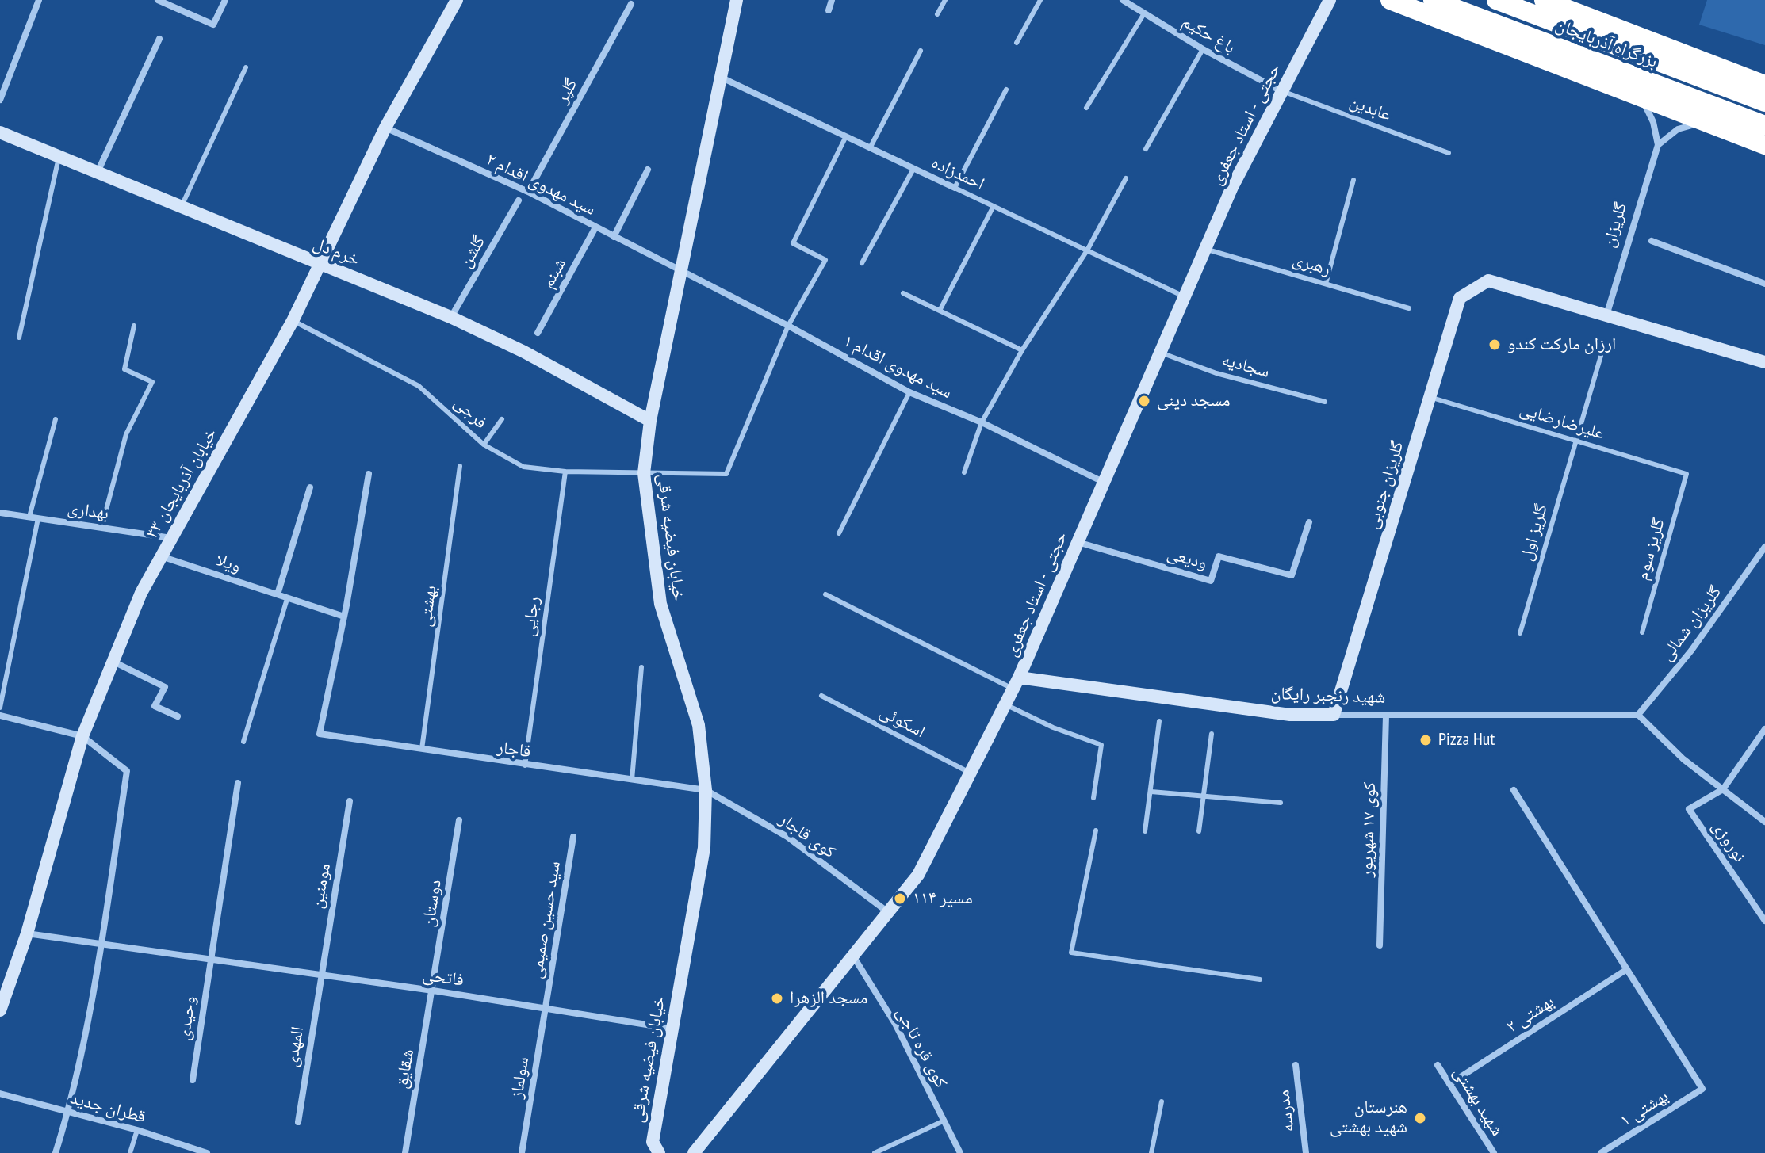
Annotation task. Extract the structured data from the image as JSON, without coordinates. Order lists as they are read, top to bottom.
{
  "streets": {
    "highway": ["بزرگراه آذربایجان"],
    "street": [
      "باغ حکیم",
      "گلپر",
      "حجتی - استاد جعفری",
      "احمدزاده",
      "سید مهدوی اقدام ۲",
      "گلریزان",
      "خرم دل",
      "گلشن",
      "شبنم",
      "سید مهدوی اقدام ۱",
      "خیابان آذربایجان ۳۳",
      "گلریزان جنوبی",
      "بهداری",
      "خیابان فیضیه شرقی",
      "ودیعی",
      "ویلا",
      "گلریزان شمالی",
      "شهید رنجبر رایگان",
      "قاجار",
      "کوی ۱۷ شهریور",
      "کوی قاجار",
      "نوروزی",
      "مومنین",
      "دوستان",
      "سید حسین صمیمی",
      "فاتحی",
      "بهشتی ۲",
      "وحیدی",
      "المهدی",
      "کوی قره تاجی",
      "شقایق",
      "سولماز",
      "شهید بهشتی",
      "قطران جدید",
      "بهشتی ۱",
      "مدرسه"
    ],
    "lane": [
      "عابدین",
      "رهبری",
      "سجادیه",
      "فرجی",
      "علیرضارضایی",
      "گلریز اول",
      "گلریز سوم",
      "بهشتی",
      "رجایی",
      "اسکوئی"
    ]
  },
  "crossings": [
    ["باغ حکیم", "عابدین"],
    ["باغ حکیم", "حجتی - استاد جعفری"],
    ["گلپر", "سید مهدوی اقدام ۲"],
    ["عابدین", "حجتی - استاد جعفری"],
    ["حجتی - استاد جعفری", "احمدزاده"],
    ["حجتی - استاد جعفری", "رهبری"],
    ["حجتی - استاد جعفری", "سجادیه"],
    ["حجتی - استاد جعفری", "سید مهدوی اقدام ۱"],
    ["حجتی - استاد جعفری", "ودیعی"],
    ["حجتی - استاد جعفری", "شهید رنجبر رایگان"],
    ["حجتی - استاد جعفری", "اسکوئی"],
    ["حجتی - استاد جعفری", "کوی قاجار"],
    ["حجتی - استاد جعفری", "کوی قره تاجی"],
    ["احمدزاده", "خیابان فیضیه شرقی"],
    ["سید مهدوی اقدام ۲", "شبنم"],
    ["سید مهدوی اقدام ۲", "سید مهدوی اقدام ۱"],
    ["سید مهدوی اقدام ۲", "خیابان آذربایجان ۳۳"],
    ["سید مهدوی اقدام ۲", "خیابان فیضیه شرقی"],
    ["گلریزان", "گلریزان جنوبی"],
    ["خرم دل", "گلشن"],
    ["خرم دل", "خیابان آذربایجان ۳۳"],
    ["خرم دل", "خیابان فیضیه شرقی"],
    ["سید مهدوی اقدام ۱", "فرجی"],
    ["سید مهدوی اقدام ۱", "خیابان فیضیه شرقی"],
    ["فرجی", "خیابان آذربایجان ۳۳"],
    ["فرجی", "خیابان فیضیه شرقی"],
    ["فرجی", "رجایی"],
    ["علیرضارضایی", "گلریزان جنوبی"],
    ["علیرضارضایی", "گلریز اول"],
    ["علیرضارضایی", "گلریز سوم"],
    ["خیابان آذربایجان ۳۳", "بهداری"],
    ["خیابان آذربایجان ۳۳", "ویلا"],
    ["خیابان آذربایجان ۳۳", "فاتحی"],
    ["گلریزان جنوبی", "شهید رنجبر رایگان"],
    ["خیابان فیضیه شرقی", "قاجار"],
    ["خیابان فیضیه شرقی", "کوی قاجار"],
    ["خیابان فیضیه شرقی", "فاتحی"],
    ["ویلا", "قاجار"],
    ["بهشتی", "قاجار"],
    ["رجایی", "قاجار"],
    ["گلریزان شمالی", "شهید رنجبر رایگان"],
    ["شهید رنجبر رایگان", "کوی ۱۷ شهریور"],
    ["قاجار", "کوی قاجار"],
    ["مومنین", "فاتحی"],
    ["مومنین", "المهدی"],
    ["دوستان", "فاتحی"],
    ["دوستان", "شقایق"],
    ["سید حسین صمیمی", "فاتحی"],
    ["سید حسین صمیمی", "سولماز"],
    ["فاتحی", "وحیدی"],
    ["فاتحی", "المهدی"],
    ["فاتحی", "شقایق"],
    ["فاتحی", "سولماز"],
    ["بهشتی ۲", "شهید بهشتی"],
    ["بهشتی ۲", "بهشتی ۱"]
  ],
  "places": [
    "ارزان مارکت کندو",
    "مسجد دینی",
    "Pizza Hut",
    "مسیر ۱۱۴",
    "مسجد الزهرا",
    "هنرستان شهید بهشتی"
  ]
}
